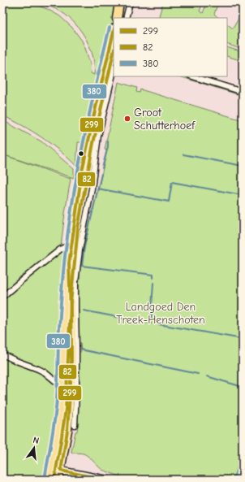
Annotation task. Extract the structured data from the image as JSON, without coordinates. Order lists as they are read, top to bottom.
{
  "parks": ["Landgoed Den Treek-Henschoten"],
  "places": ["Groot Schutterhoef"],
  "lines": ["transit line 380", "transit line 299", "transit line 82"],
  "legend": ["299", "82", "380"],
  "north": "top"
}
